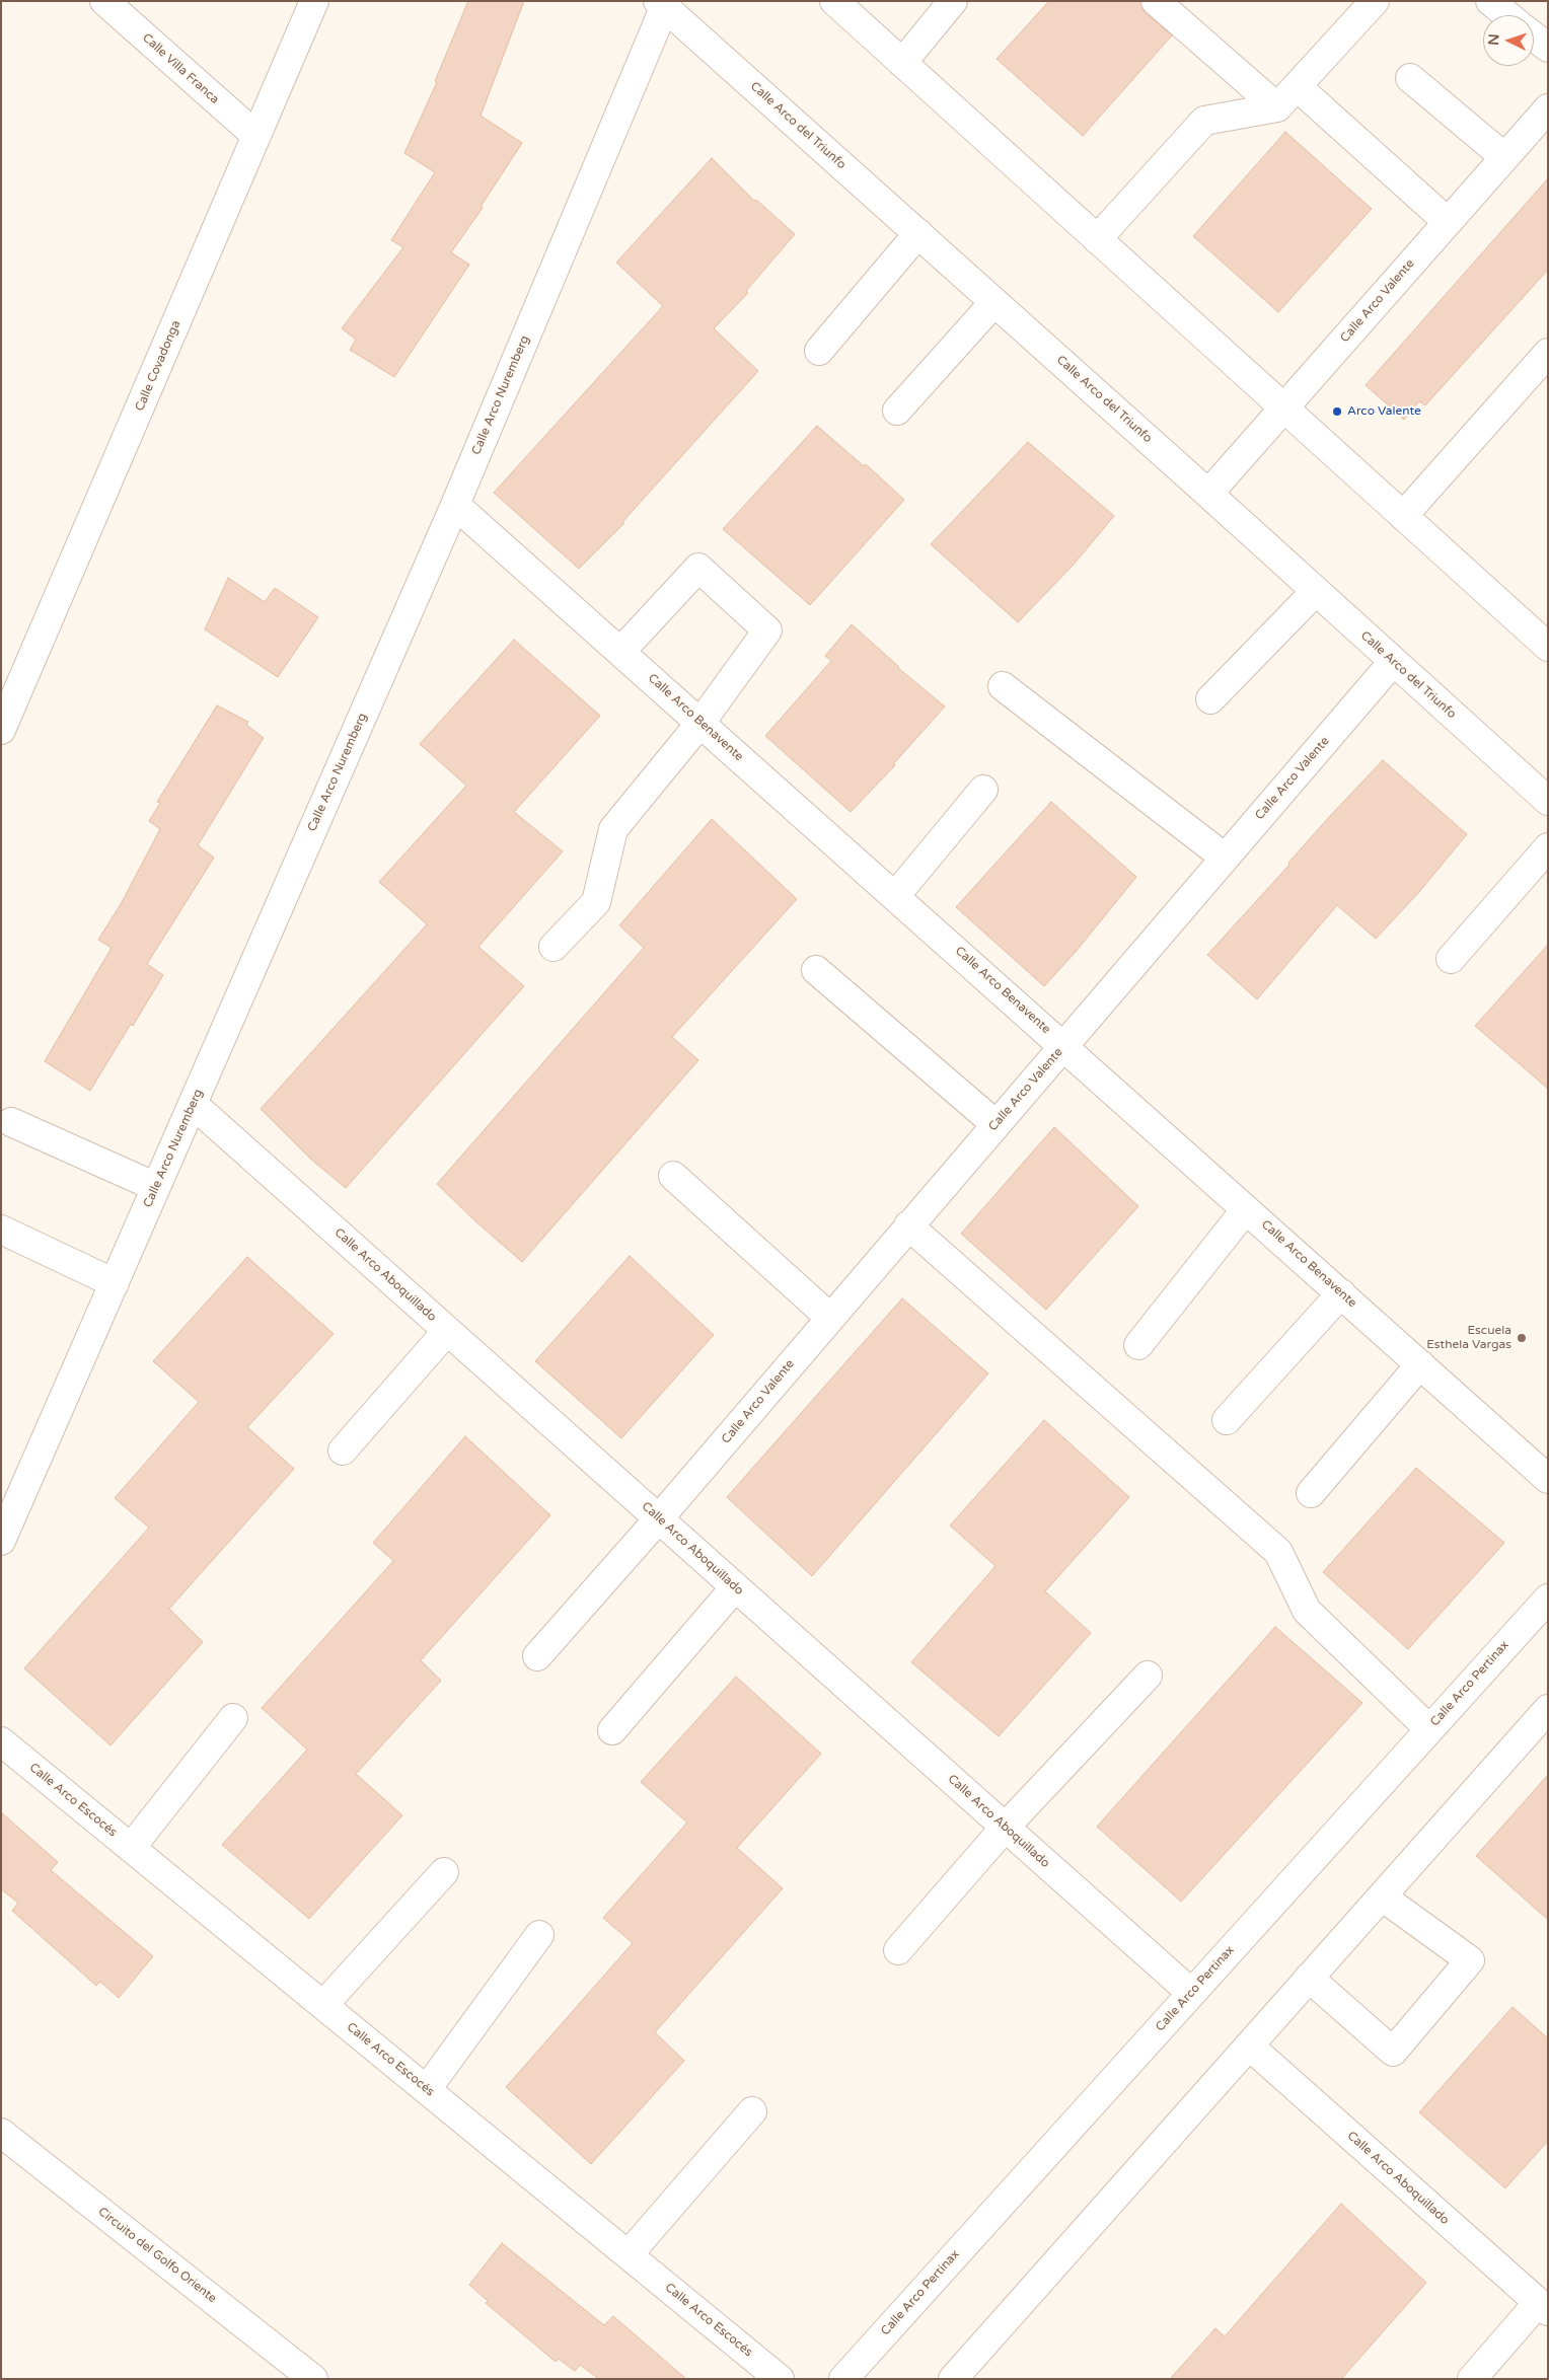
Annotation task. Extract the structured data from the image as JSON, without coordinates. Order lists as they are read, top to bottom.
{
  "streets": {
    "street": [
      "Calle Villa Franca",
      "Calle Arco del Triunfo",
      "Calle Arco Valente",
      "Calle Covadonga",
      "Calle Arco Nuremberg",
      "Calle Arco Benavente",
      "Calle Arco Aboquillado",
      "Calle Arco Pertinax",
      "Calle Arco Escocés",
      "Circuito del Golfo Oriente"
    ]
  },
  "crossings": [
    ["Calle Villa Franca", "Calle Covadonga"],
    ["Calle Arco del Triunfo", "Calle Arco Valente"],
    ["Calle Arco del Triunfo", "Calle Arco Nuremberg"],
    ["Calle Arco Valente", "Calle Arco Benavente"],
    ["Calle Arco Valente", "Calle Arco Aboquillado"],
    ["Calle Arco Nuremberg", "Calle Arco Benavente"],
    ["Calle Arco Nuremberg", "Calle Arco Aboquillado"],
    ["Calle Arco Aboquillado", "Calle Arco Pertinax"]
  ],
  "places": ["Arco Valente", "Escuela Esthela Vargas"],
  "north": "left"
}
